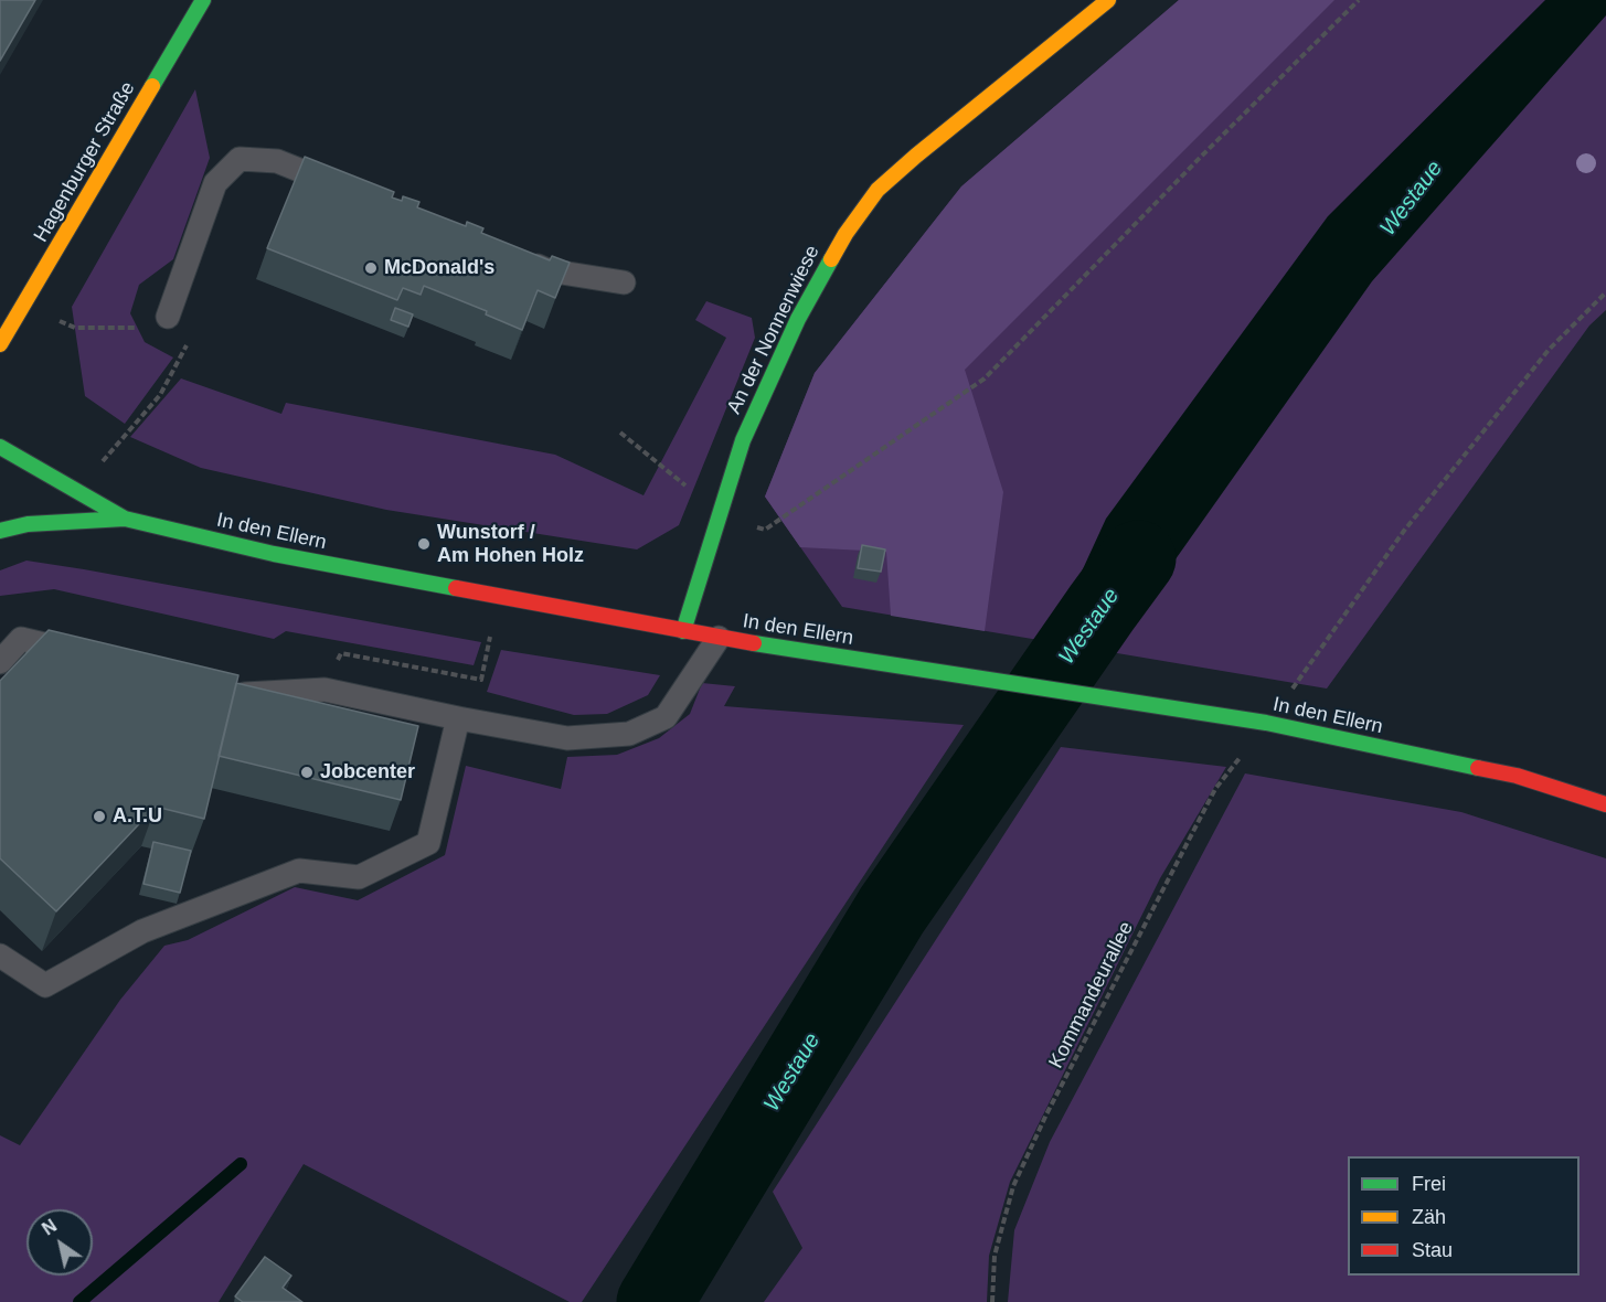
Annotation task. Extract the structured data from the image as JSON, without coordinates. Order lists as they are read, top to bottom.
{
  "streets": {
    "main road": ["Hagenburger Straße", "An der Nonnenwiese", "In den Ellern"],
    "path": ["Kommandeurallee"]
  },
  "crossings": [
    ["An der Nonnenwiese", "In den Ellern"],
    ["In den Ellern", "Kommandeurallee"]
  ],
  "water": ["Westaue"],
  "places": [
    "McDonald's",
    "Wunstorf / Am Hohen Holz",
    "Jobcenter",
    "A.T.U"
  ],
  "legend": ["Frei", "Zäh", "Stau"],
  "north": "top left"
}
